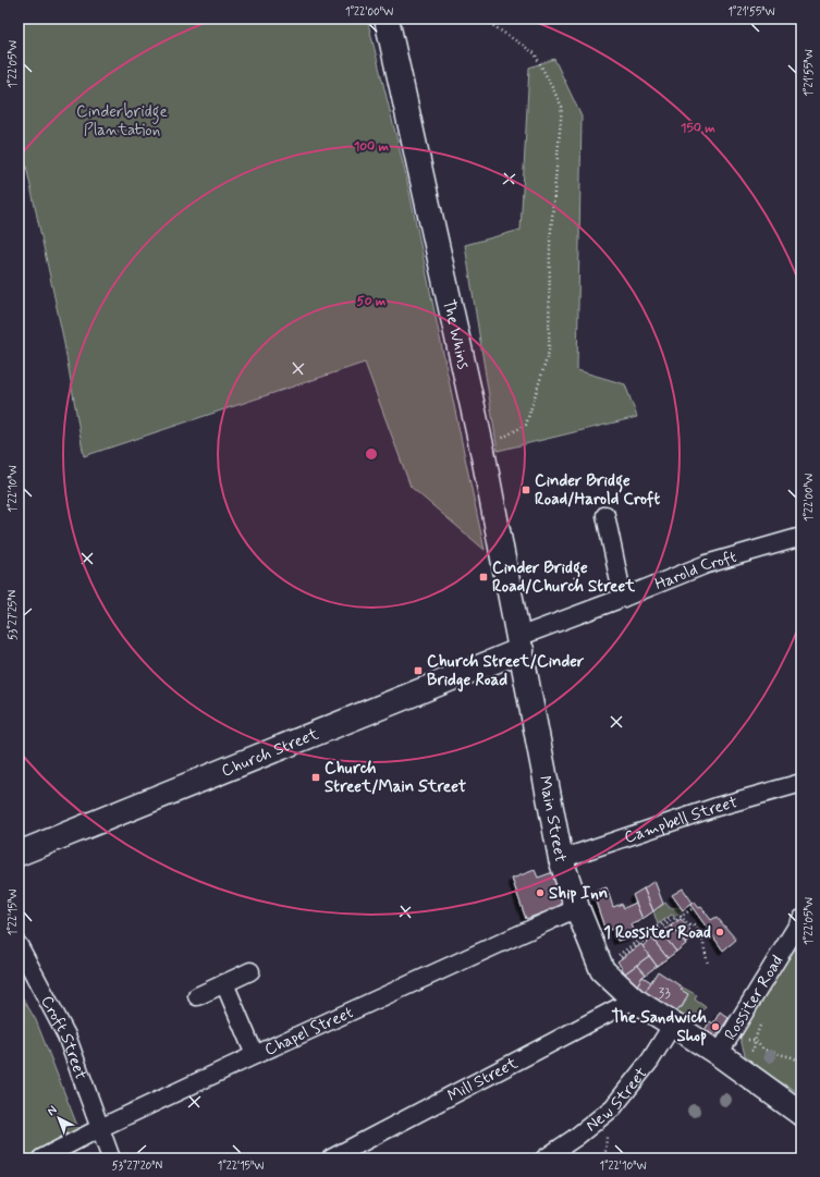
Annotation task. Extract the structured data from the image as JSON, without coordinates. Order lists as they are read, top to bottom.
{
  "streets": {
    "main road": ["The Whins", "Church Street", "Main Street"],
    "street": [
      "Harold Croft",
      "Campbell Street",
      "Rossiter Road",
      "Chapel Street",
      "Croft Street",
      "Mill Street",
      "New Street"
    ]
  },
  "crossings": [
    ["The Whins", "Harold Croft"],
    ["The Whins", "Church Street"],
    ["The Whins", "Main Street"],
    ["Harold Croft", "Church Street"],
    ["Harold Croft", "Main Street"],
    ["Church Street", "Main Street"],
    ["Main Street", "Campbell Street"],
    ["Main Street", "Rossiter Road"],
    ["Main Street", "Chapel Street"],
    ["Main Street", "Mill Street"],
    ["Main Street", "New Street"],
    ["Chapel Street", "Croft Street"]
  ],
  "parks": ["Cinderbridge Plantation"],
  "places": {
    "transit": [
      "Cinder Bridge Road/Harold Croft",
      "Cinder Bridge Road/Church Street",
      "Church Street/Cinder Bridge Road",
      "Church Street/Main Street"
    ],
    "other": ["Ship Inn", "1 Rossiter Road", "The Sandwich Shop"]
  },
  "house_numbers": ["33"],
  "north": "top left",
  "coordinates": [
    "1°22'00\"W",
    "1°21'55\"W",
    "1°22'05\"W",
    "1°22'10\"W",
    "53°27'25\"N",
    "1°22'15\"W",
    "53°27'20\"N"
  ],
  "rings": ["150 m", "100 m", "50 m"]
}
